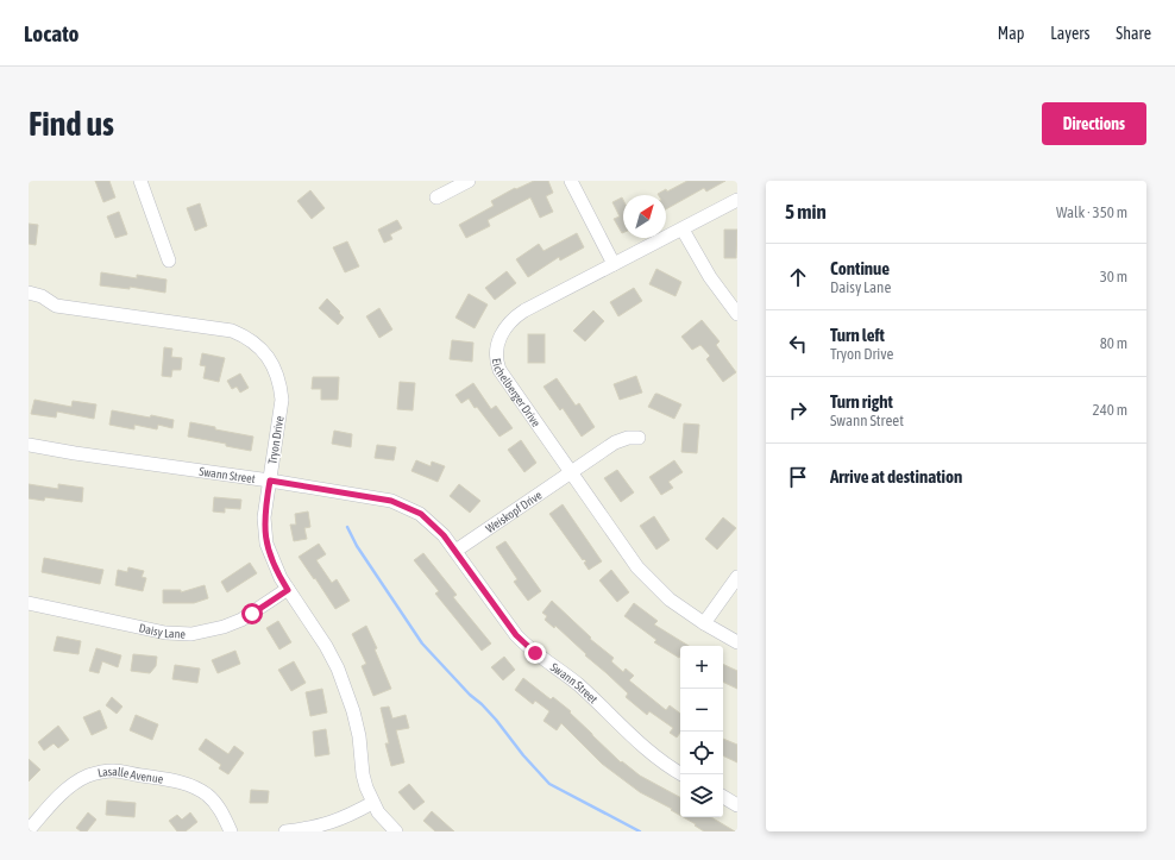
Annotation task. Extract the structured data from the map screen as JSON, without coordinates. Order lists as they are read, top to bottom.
{
  "streets": {
    "street": [
      "Eichelberger Drive",
      "Tryon Drive",
      "Swann Street",
      "Weiskopf Drive",
      "Daisy Lane",
      "Lasalle Avenue"
    ]
  },
  "crossings": [
    ["Eichelberger Drive", "Weiskopf Drive"],
    ["Tryon Drive", "Swann Street"],
    ["Tryon Drive", "Daisy Lane"],
    ["Swann Street", "Weiskopf Drive"]
  ],
  "north": "top right",
  "page": {
    "header": "Locato",
    "nav": ["Map", "Layers", "Share"],
    "buttons": "Directions",
    "title": "Find us",
    "heading": ["5 min", "Walk · 350 m"],
    "list": [
      ["Continue", "Daisy Lane", "30 m"],
      ["Turn left", "Tryon Drive", "80 m"],
      ["Turn right", "Swann Street", "240 m"],
      "Arrive at destination"
    ],
    "map_buttons": ["+", "−"]
  }
}
